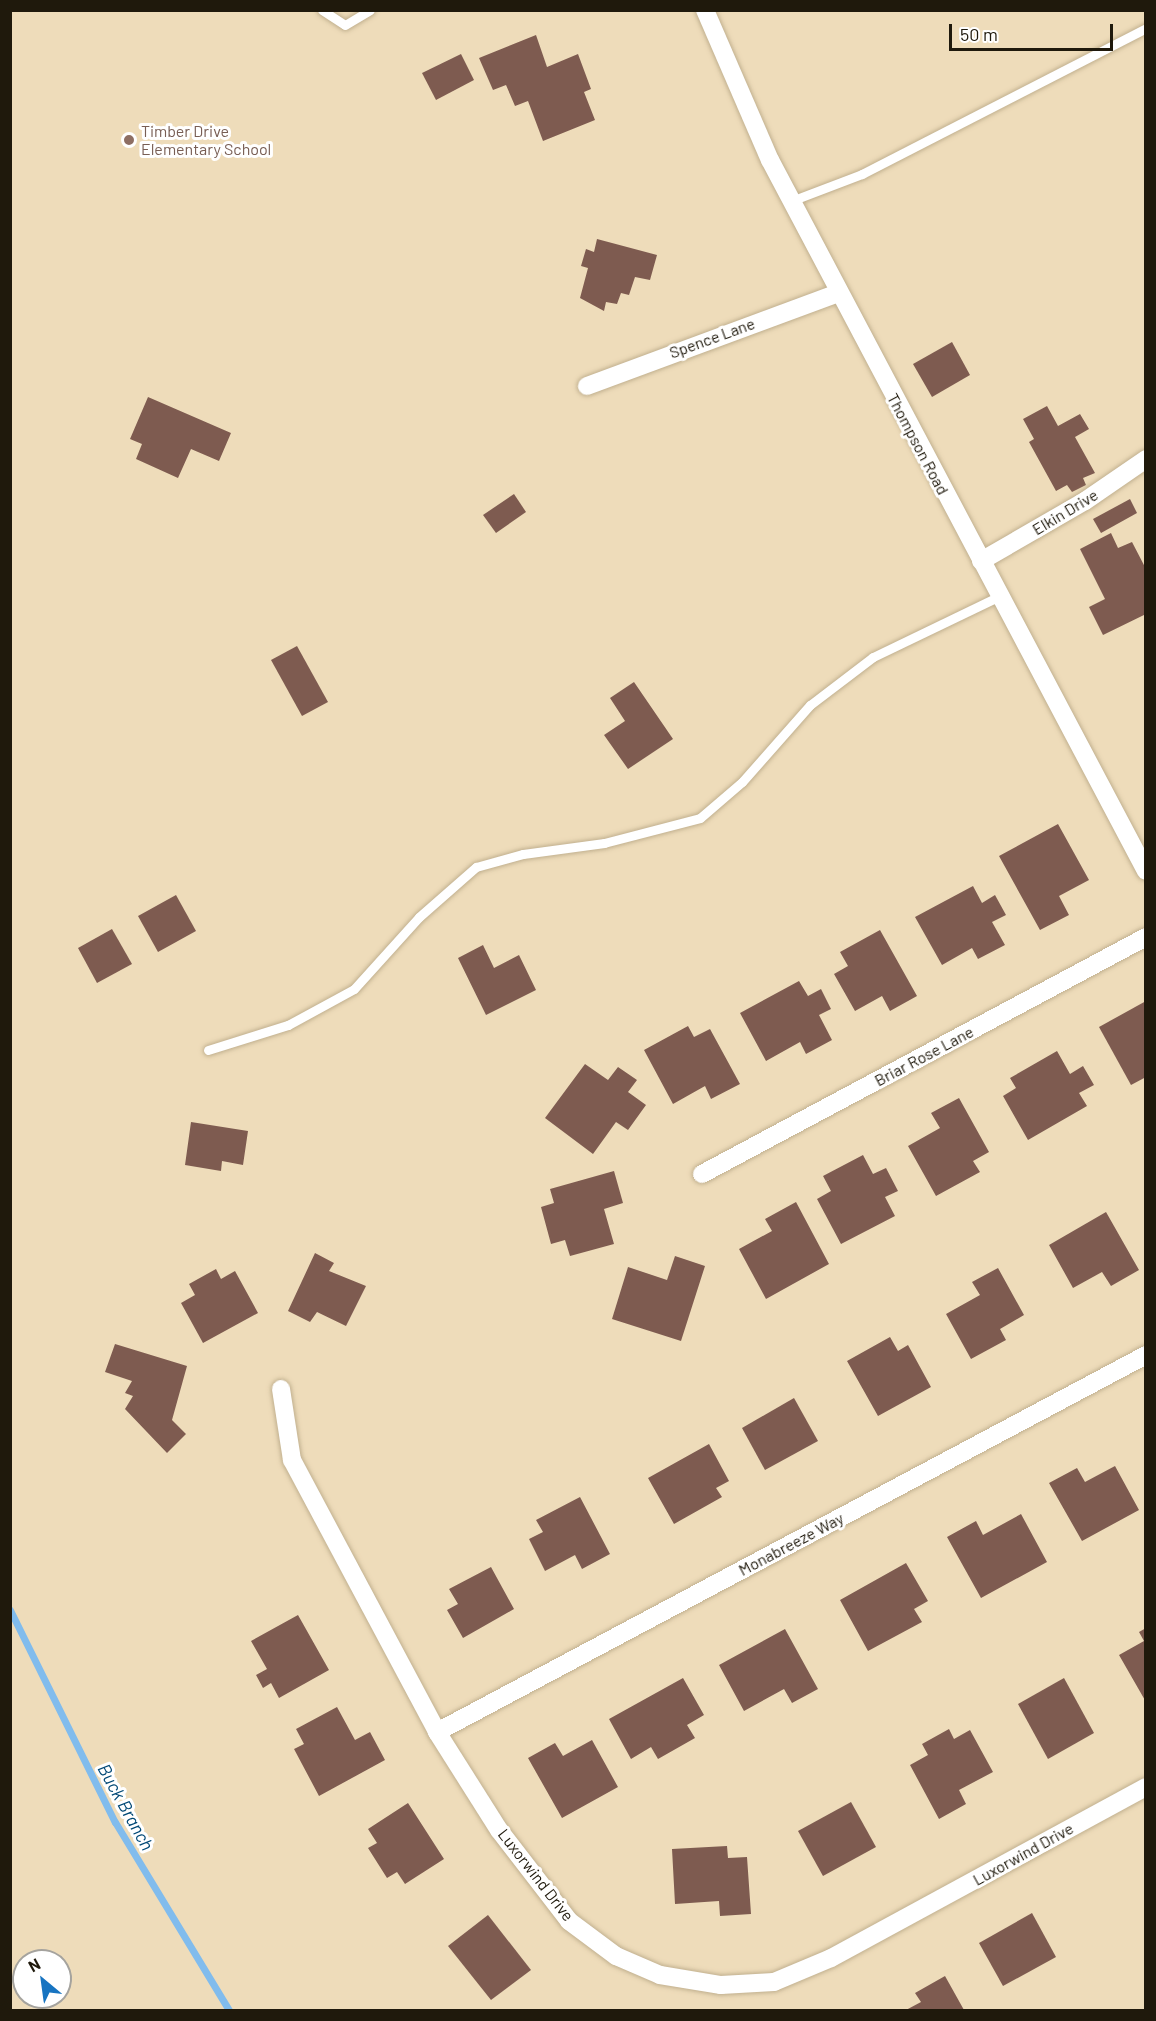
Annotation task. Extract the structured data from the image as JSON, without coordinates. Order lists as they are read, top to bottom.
{
  "streets": {
    "street": [
      "Spence Lane",
      "Thompson Road",
      "Elkin Drive",
      "Briar Rose Lane",
      "Monabreeze Way",
      "Luxorwind Drive"
    ]
  },
  "crossings": [
    ["Spence Lane", "Thompson Road"],
    ["Thompson Road", "Elkin Drive"],
    ["Monabreeze Way", "Luxorwind Drive"]
  ],
  "water": ["Buck Branch"],
  "places": ["Timber Drive Elementary School"],
  "scale_bar": "50 m",
  "north": "top left"
}
